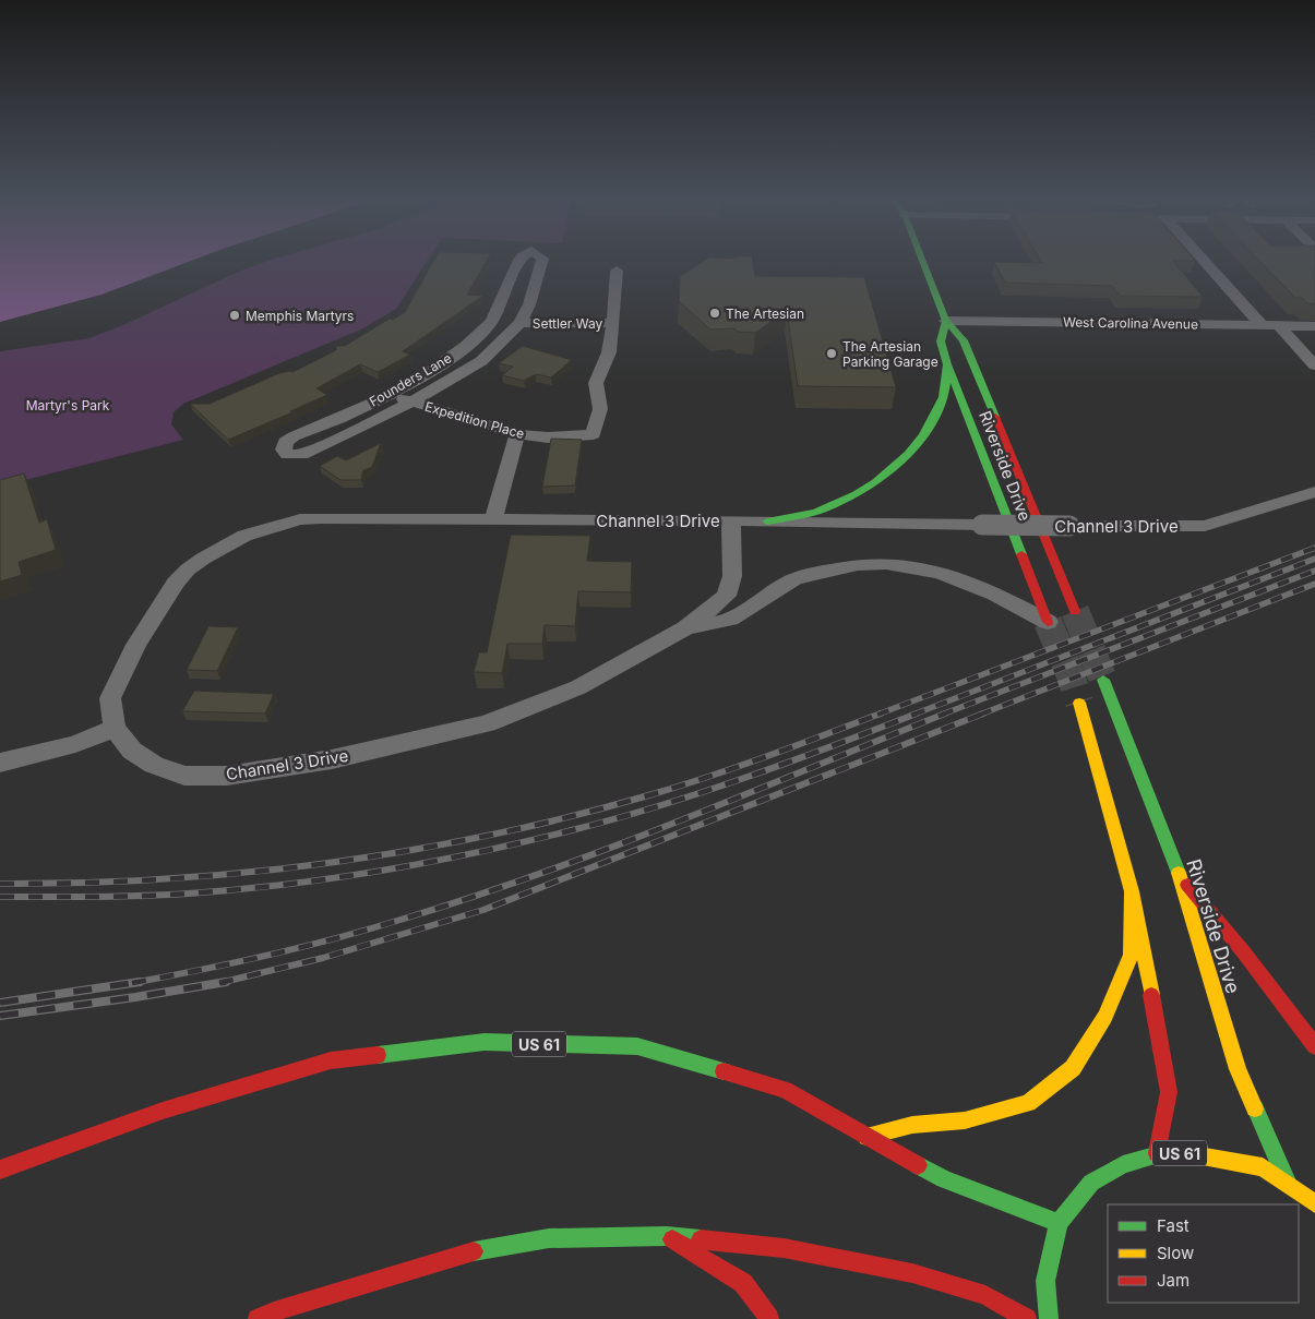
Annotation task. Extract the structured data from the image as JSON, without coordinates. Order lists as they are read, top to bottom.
{
  "streets": {
    "main road": ["Riverside Drive", "US 61"],
    "street": [
      "Settler Way",
      "West Carolina Avenue",
      "Founders Lane",
      "Expedition Place",
      "Channel 3 Drive"
    ]
  },
  "crossings": [
    ["Settler Way", "Founders Lane"],
    ["Settler Way", "Expedition Place"],
    ["West Carolina Avenue", "Riverside Drive"],
    ["Founders Lane", "Expedition Place"],
    ["Riverside Drive", "US 61"]
  ],
  "parks": ["Martyr's Park"],
  "places": ["The Artesian", "Memphis Martyrs", "The Artesian Parking Garage"],
  "legend": ["Fast", "Slow", "Jam"]
}
